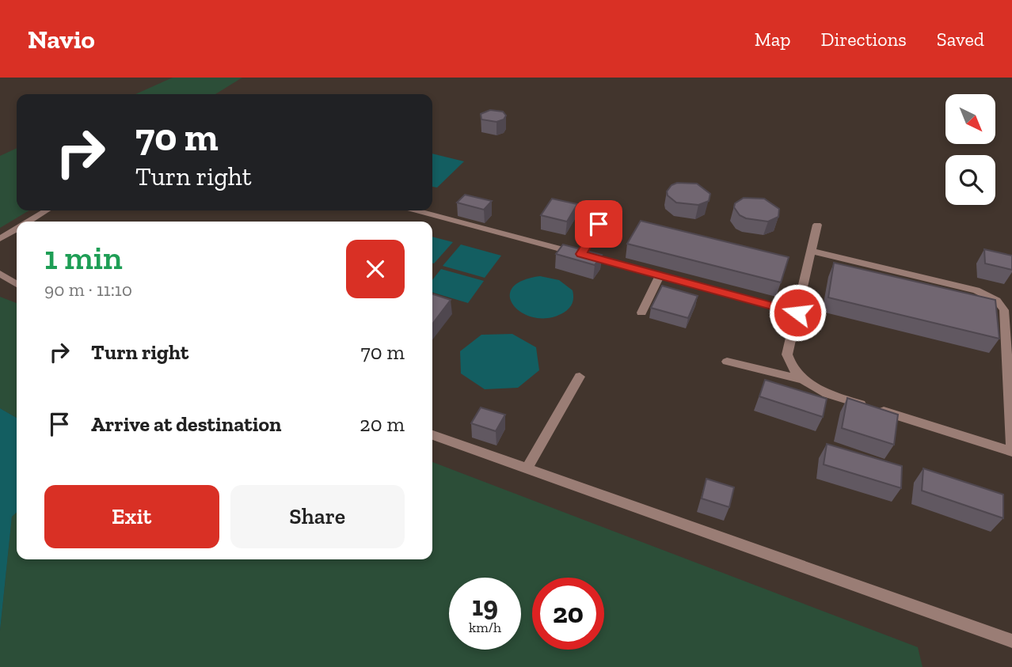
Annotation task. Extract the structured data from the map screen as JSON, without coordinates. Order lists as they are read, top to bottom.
{
  "north": "bottom right",
  "page": {
    "header": "Navio",
    "nav": ["Map", "Directions", "Saved"],
    "turn": ["70 m", "Turn right"],
    "heading": ["1 min", "90 m · 11:10"],
    "list": [
      {
        "name": "Turn right",
        "value": "70 m"
      },
      {
        "name": "Arrive at destination",
        "value": "20 m"
      }
    ],
    "buttons": ["Exit", "Share"],
    "speed": "19 km/h",
    "limit": "20"
  }
}
